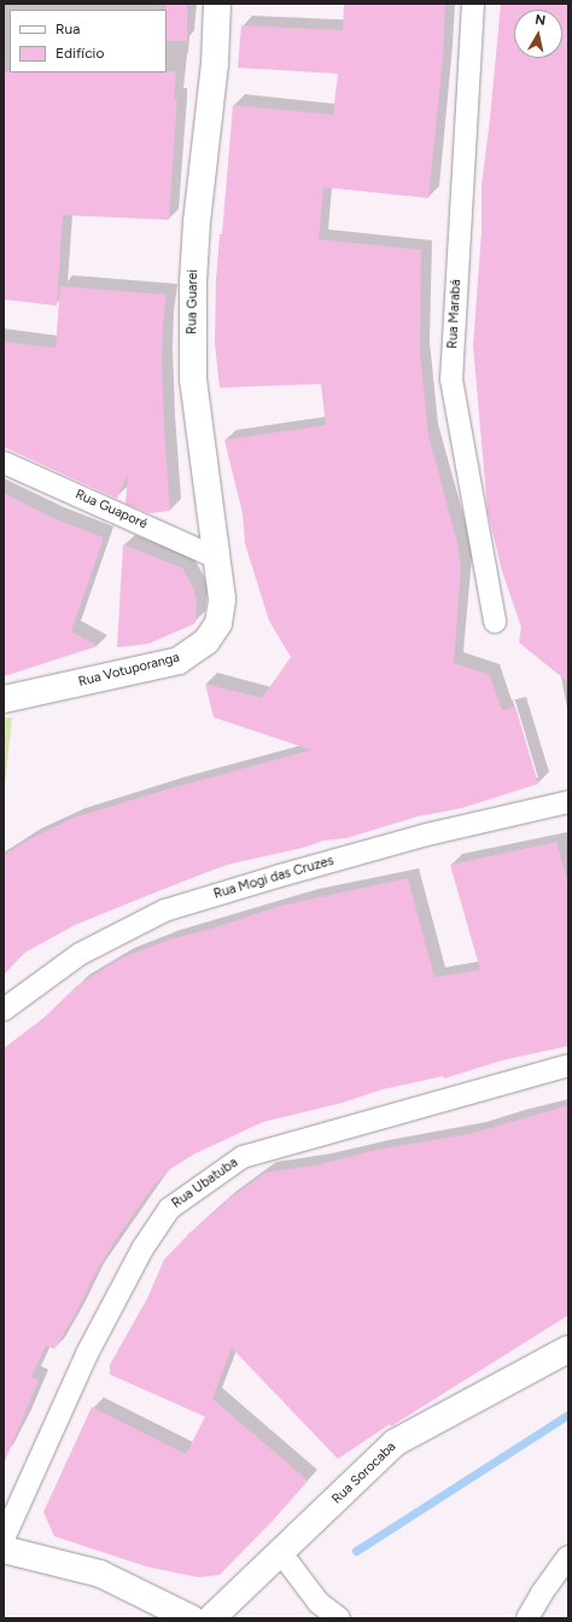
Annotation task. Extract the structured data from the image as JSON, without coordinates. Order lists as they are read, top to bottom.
{
  "streets": {
    "street": [
      "Rua Guarei",
      "Rua Marabá",
      "Rua Guaporé",
      "Rua Votuporanga",
      "Rua Mogi das Cruzes",
      "Rua Ubatuba",
      "Rua Sorocaba"
    ]
  },
  "crossings": [
    ["Rua Guarei", "Rua Guaporé"],
    ["Rua Guarei", "Rua Votuporanga"]
  ],
  "legend": ["Rua", "Edifício"],
  "north": "top"
}
